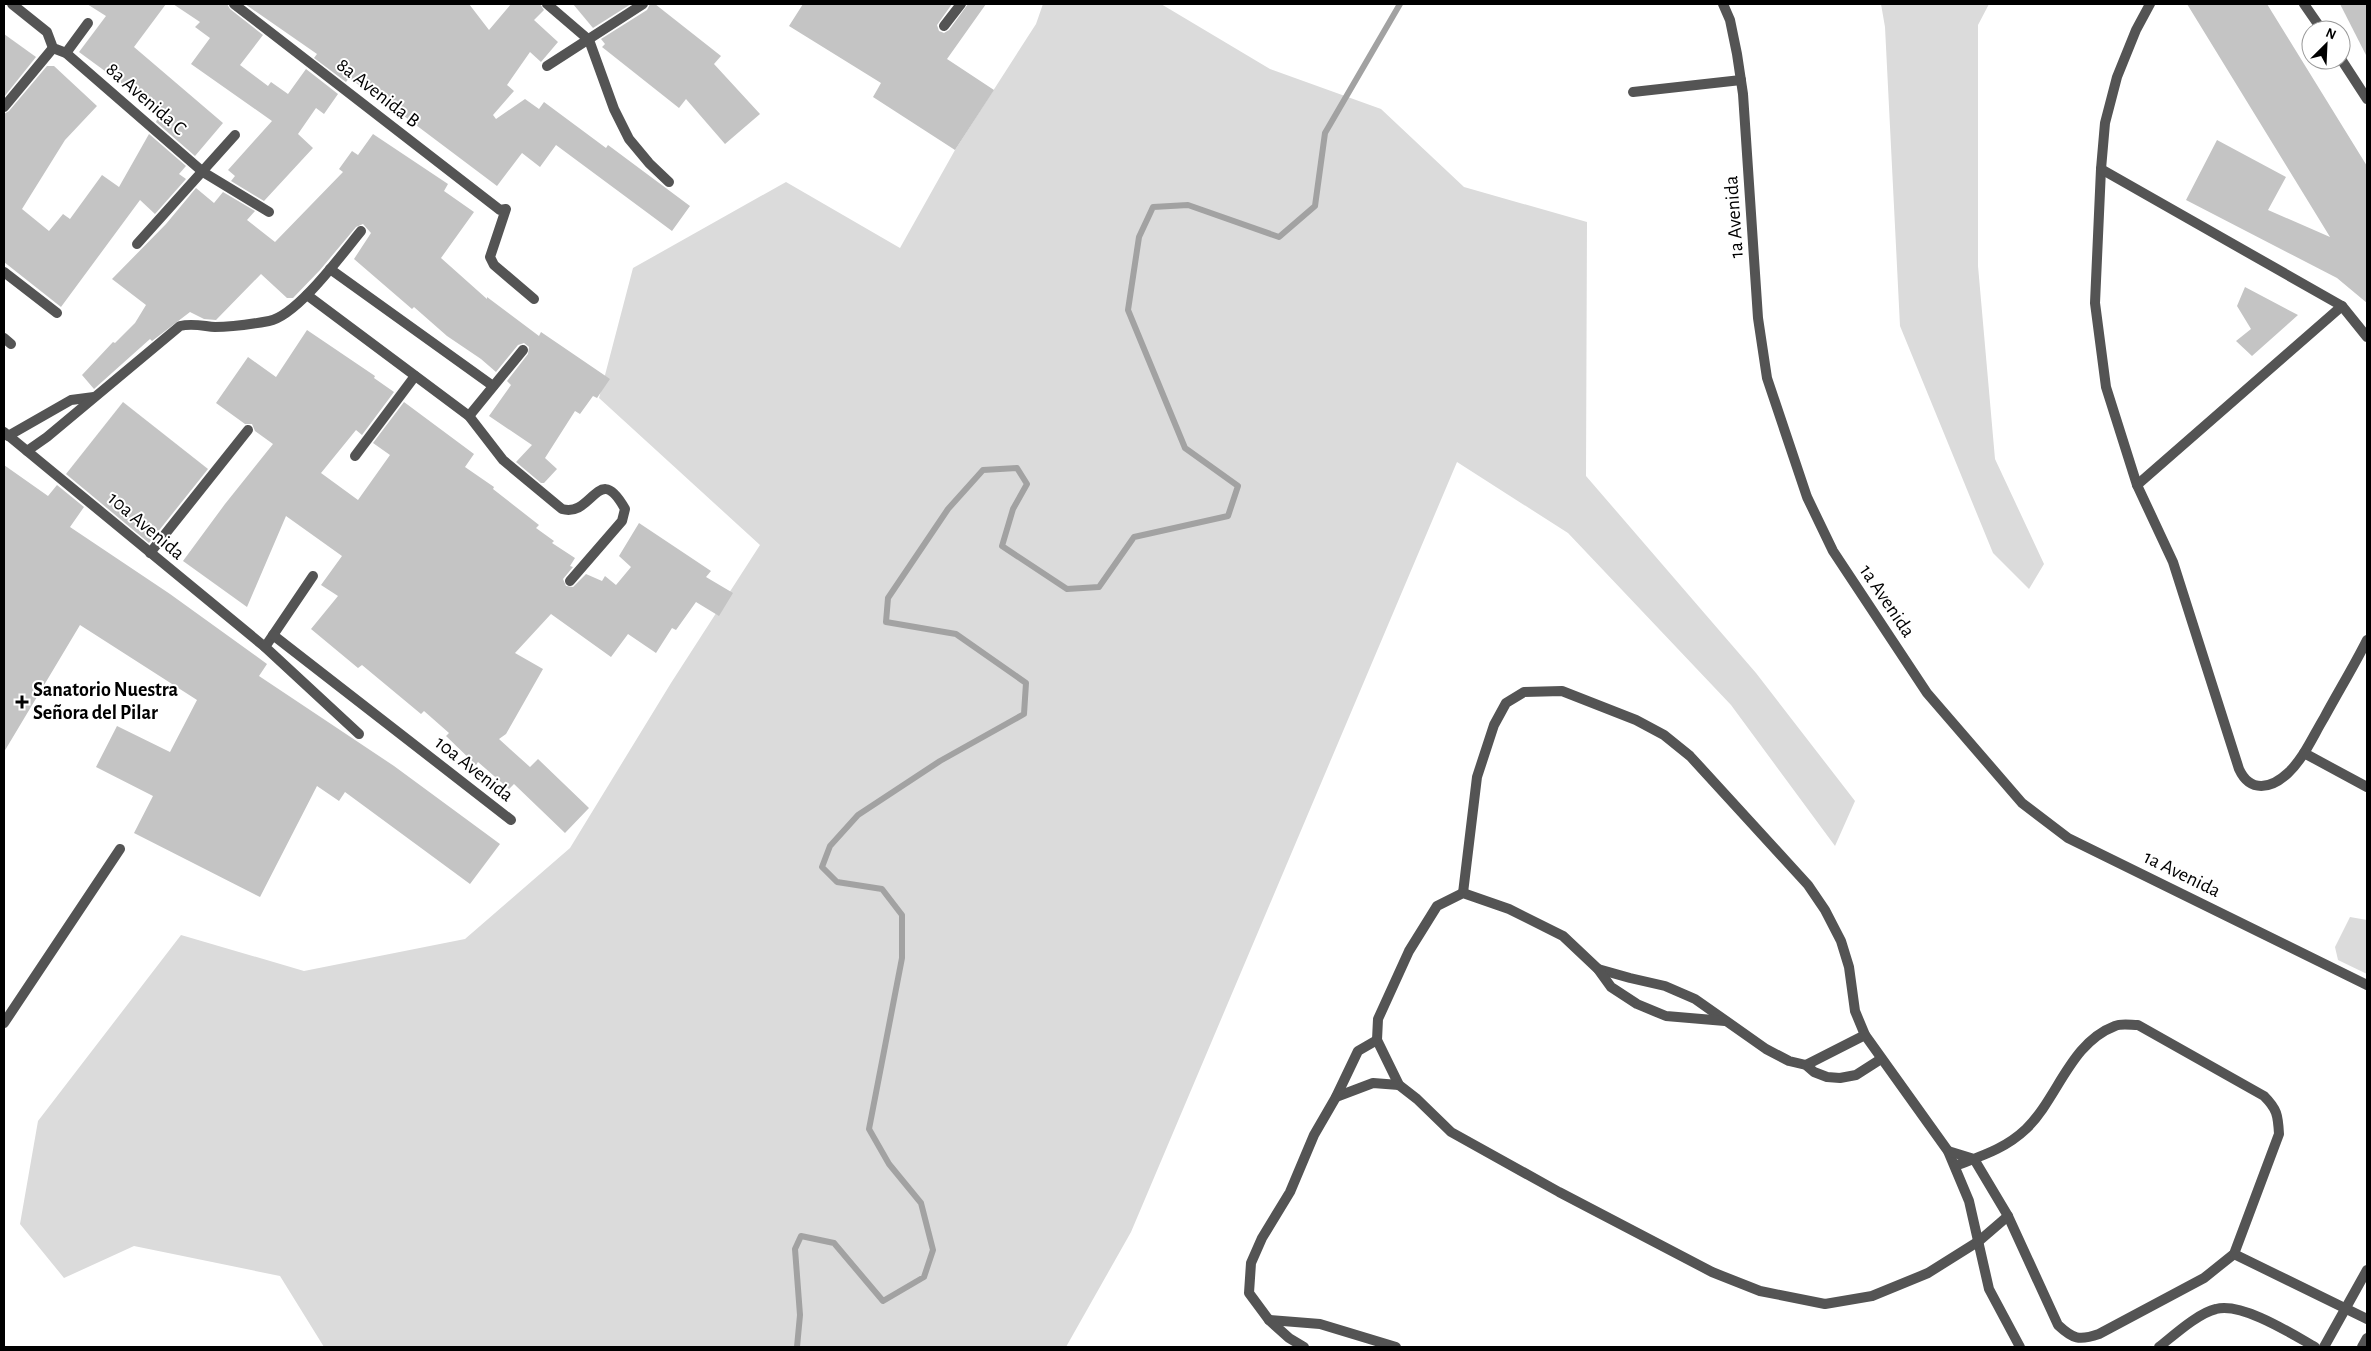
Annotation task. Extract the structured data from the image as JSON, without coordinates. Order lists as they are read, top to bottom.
{
  "streets": {
    "street": [
      "8a Avenida B",
      "8a Avenida C",
      "1a Avenida",
      "10a Avenida"
    ]
  },
  "places": {
    "health": ["Sanatorio Nuestra Señora del Pilar"]
  },
  "north": "top right"
}
